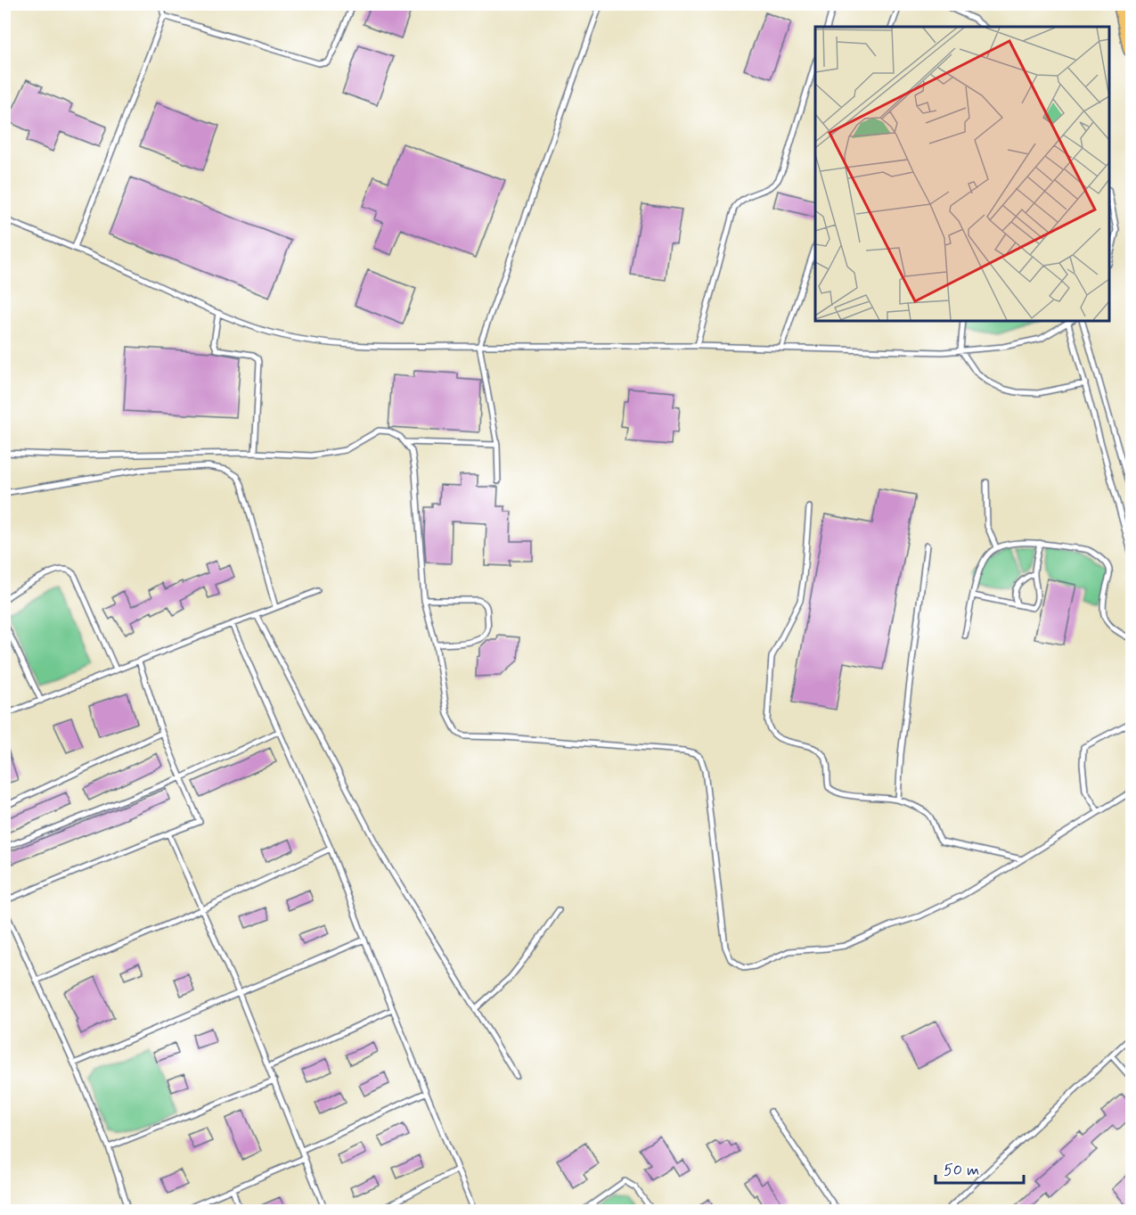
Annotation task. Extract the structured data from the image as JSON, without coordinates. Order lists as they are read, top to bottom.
{
  "scale_bar": "50 m"
}
